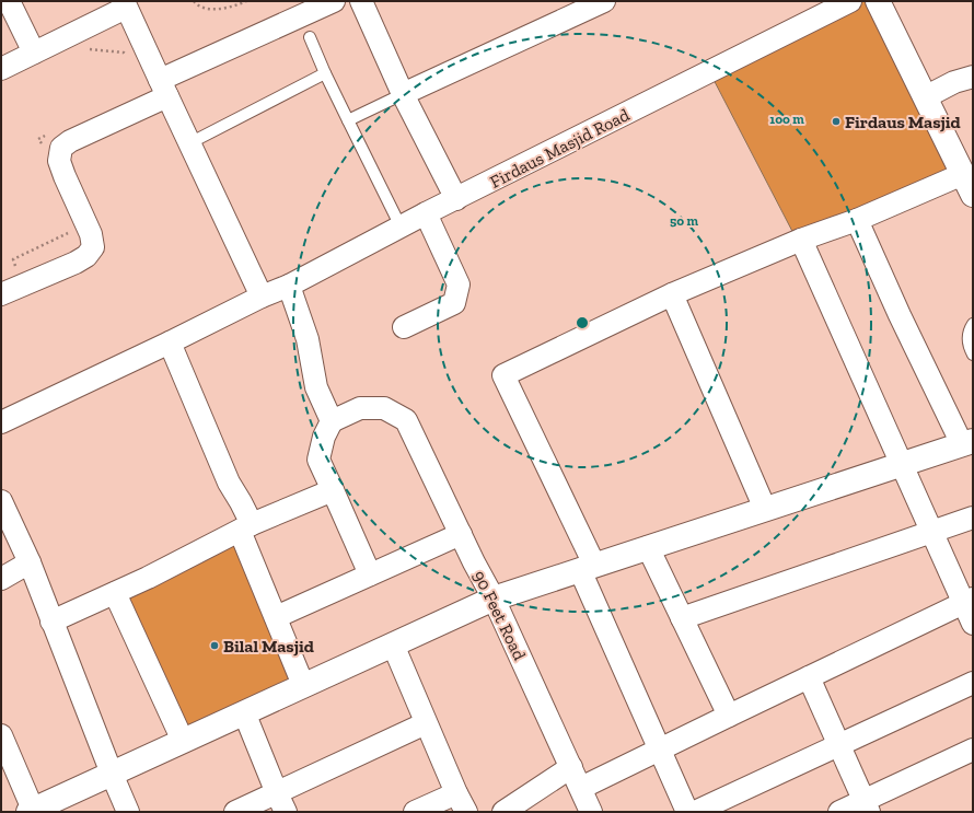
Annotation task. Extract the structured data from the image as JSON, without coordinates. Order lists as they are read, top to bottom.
{
  "streets": {
    "street": ["Firdaus Masjid Road", "90 Feet Road"]
  },
  "places": ["Firdaus Masjid", "Bilal Masjid"],
  "rings": ["100 m", "50 m"]
}
